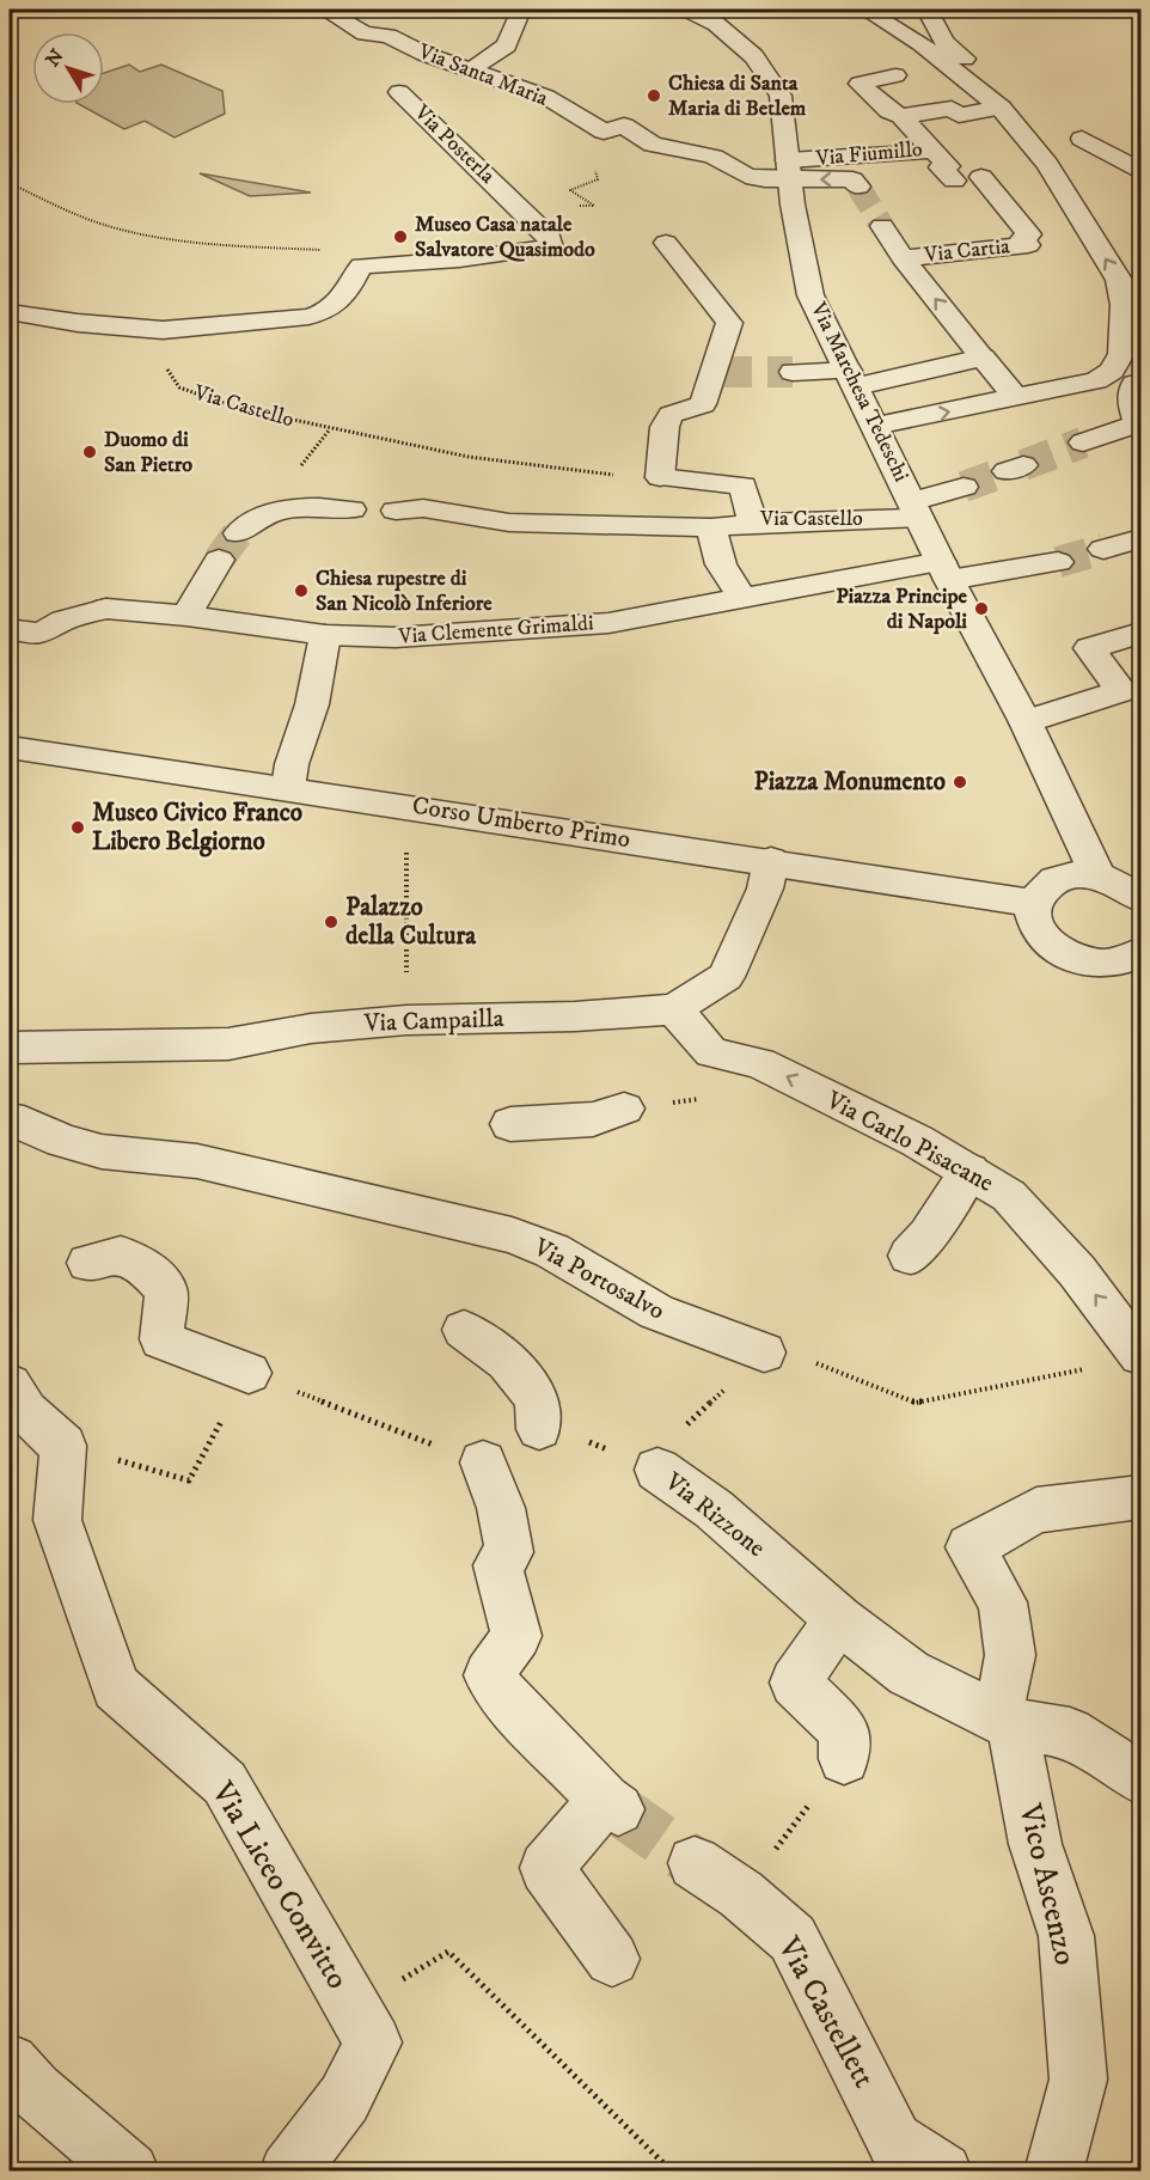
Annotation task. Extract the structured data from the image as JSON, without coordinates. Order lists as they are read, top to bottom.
{
  "streets": {
    "street": [
      "Via Santa Maria",
      "Via Posterla",
      "Via Fiumillo",
      "Via Cartia",
      "Via Marchesa Tedeschi",
      "Via Castello",
      "Via Clemente Grimaldi",
      "Corso Umberto Primo",
      "Via Campailla",
      "Via Carlo Pisacane",
      "Via Portosalvo",
      "Via Rizzone",
      "Vico Ascenzo",
      "Via Liceo Convitto",
      "Via Castellett"
    ]
  },
  "crossings": [
    ["Via Santa Maria", "Via Fiumillo"],
    ["Via Santa Maria", "Via Marchesa Tedeschi"],
    ["Via Fiumillo", "Via Marchesa Tedeschi"],
    ["Via Marchesa Tedeschi", "Via Castello"],
    ["Via Marchesa Tedeschi", "Via Clemente Grimaldi"],
    ["Corso Umberto Primo", "Via Campailla"],
    ["Via Campailla", "Via Carlo Pisacane"],
    ["Via Rizzone", "Vico Ascenzo"]
  ],
  "one_way": ["Via Carlo Pisacane"],
  "places": [
    "Chiesa di Santa Maria di Betlem",
    "Museo Casa natale Salvatore Quasimodo",
    "Duomo di San Pietro",
    "Chiesa rupestre di San Nicolò Inferiore",
    "Piazza Principe di Napoli",
    "Piazza Monumento",
    "Museo Civico Franco Libero Belgiorno",
    "Palazzo della Cultura"
  ],
  "north": "top left"
}
